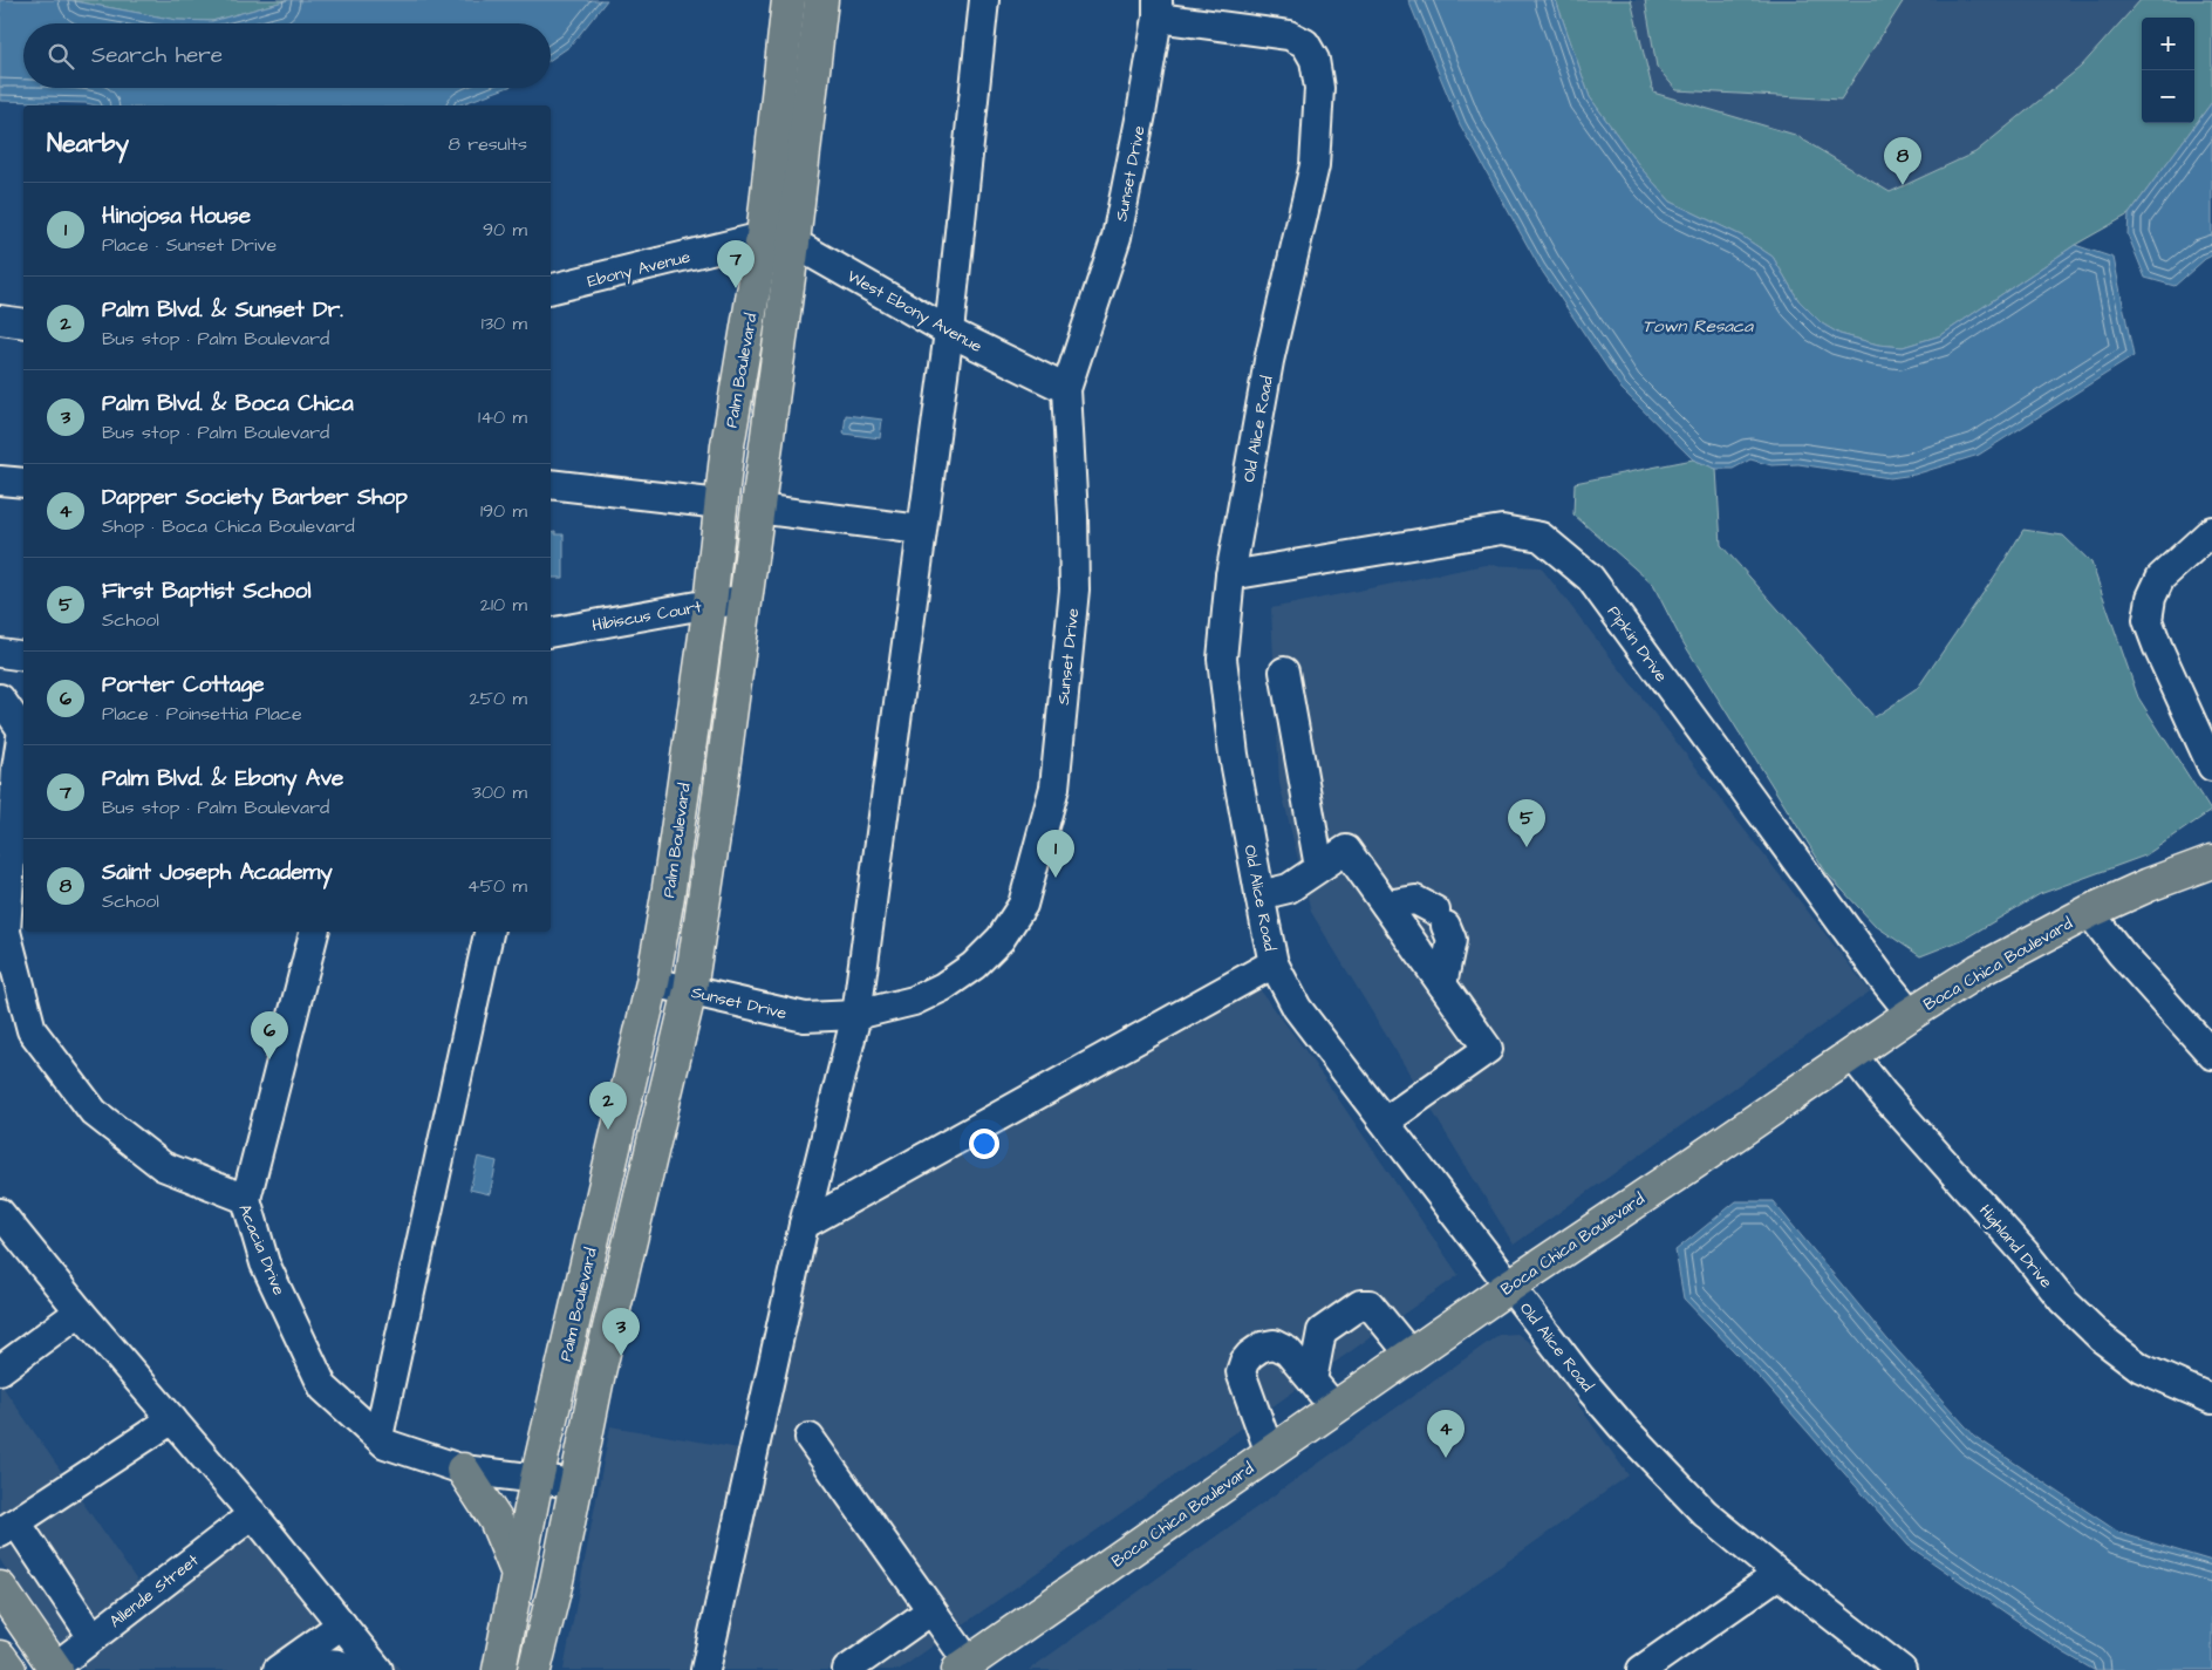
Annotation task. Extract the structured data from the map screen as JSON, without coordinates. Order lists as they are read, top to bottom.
{
  "streets": {
    "main road": ["Palm Boulevard", "Boca Chica Boulevard"],
    "street": [
      "Sunset Drive",
      "Ebony Avenue",
      "West Ebony Avenue",
      "Old Alice Road",
      "Hibiscus Court",
      "Pipkin Drive",
      "Highland Drive",
      "Acacia Drive",
      "Allende Street"
    ]
  },
  "crossings": [
    ["Sunset Drive", "West Ebony Avenue"],
    ["Sunset Drive", "Palm Boulevard"],
    ["Sunset Drive", "Old Alice Road"],
    ["Ebony Avenue", "West Ebony Avenue"],
    ["Ebony Avenue", "Palm Boulevard"],
    ["West Ebony Avenue", "Palm Boulevard"],
    ["Palm Boulevard", "Hibiscus Court"],
    ["Palm Boulevard", "Acacia Drive"],
    ["Old Alice Road", "Pipkin Drive"],
    ["Old Alice Road", "Boca Chica Boulevard"],
    ["Pipkin Drive", "Boca Chica Boulevard"],
    ["Boca Chica Boulevard", "Highland Drive"]
  ],
  "water": ["Town Resaca"],
  "page": {
    "map_buttons": ["+", "−"],
    "search": "Search here",
    "heading": ["Nearby", "8 results"],
    "pins": [
      "8",
      "7",
      "5",
      "1",
      "6",
      "2",
      "3",
      "4"
    ],
    "list": [
      {
        "mark": "1",
        "name": "Hinojosa House",
        "note": "Place · Sunset Drive",
        "value": "90 m"
      },
      {
        "mark": "2",
        "name": "Palm Blvd. & Sunset Dr.",
        "note": "Bus stop · Palm Boulevard",
        "value": "130 m"
      },
      {
        "mark": "3",
        "name": "Palm Blvd. & Boca Chica",
        "note": "Bus stop · Palm Boulevard",
        "value": "140 m"
      },
      {
        "mark": "4",
        "name": "Dapper Society Barber Shop",
        "note": "Shop · Boca Chica Boulevard",
        "value": "190 m"
      },
      {
        "mark": "5",
        "name": "First Baptist School",
        "note": "School",
        "value": "210 m"
      },
      {
        "mark": "6",
        "name": "Porter Cottage",
        "note": "Place · Poinsettia Place",
        "value": "250 m"
      },
      {
        "mark": "7",
        "name": "Palm Blvd. & Ebony Ave",
        "note": "Bus stop · Palm Boulevard",
        "value": "300 m"
      },
      {
        "mark": "8",
        "name": "Saint Joseph Academy",
        "note": "School",
        "value": "450 m"
      }
    ]
  }
}
